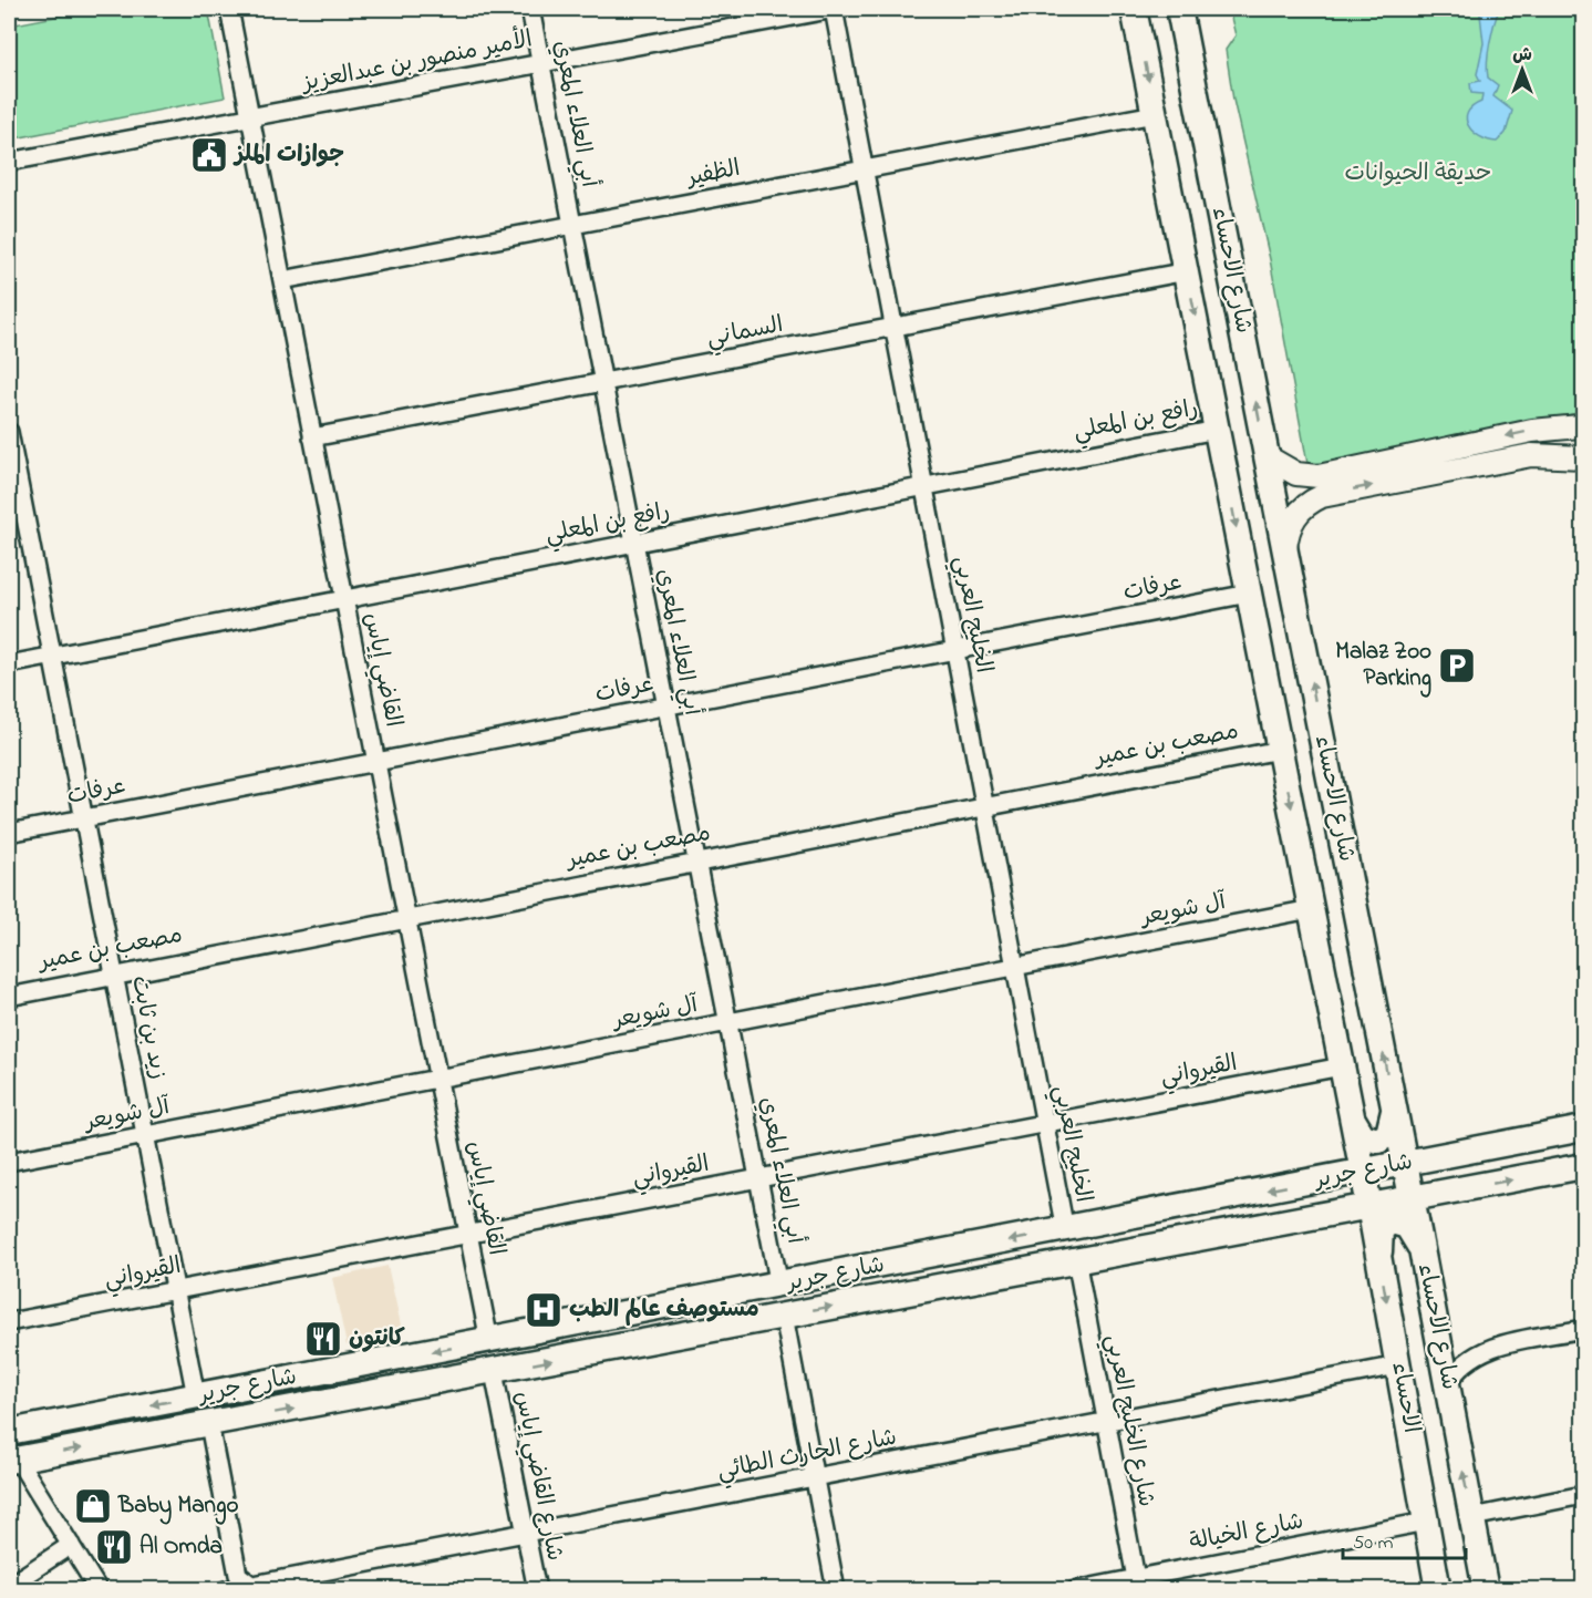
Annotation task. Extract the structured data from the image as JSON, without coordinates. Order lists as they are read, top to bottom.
{
  "streets": {
    "main road": ["شارع الاحساء", "شارع جرير", "الاحساء"],
    "street": [
      "الأمير منصور بن عبدالعزيز",
      "أبي العلاء المعري",
      "الظفير",
      "السماني",
      "رافع بن المعلي",
      "عرفات",
      "الخليج العربي",
      "القاضي إياس",
      "مصعب بن عمير",
      "آل شويعر",
      "زيد بن ثابت",
      "القيرواني",
      "شارع الخليج العربي",
      "شارع الحارث الطائي",
      "شارع القاضي إياس",
      "شارع الخيالة"
    ]
  },
  "crossings": [
    ["الأمير منصور بن عبدالعزيز", "أبي العلاء المعري"],
    ["الأمير منصور بن عبدالعزيز", "الخليج العربي"],
    ["الأمير منصور بن عبدالعزيز", "القاضي إياس"],
    ["أبي العلاء المعري", "الظفير"],
    ["أبي العلاء المعري", "السماني"],
    ["أبي العلاء المعري", "رافع بن المعلي"],
    ["أبي العلاء المعري", "عرفات"],
    ["أبي العلاء المعري", "مصعب بن عمير"],
    ["أبي العلاء المعري", "آل شويعر"],
    ["أبي العلاء المعري", "القيرواني"],
    ["أبي العلاء المعري", "شارع جرير"],
    ["الظفير", "شارع الاحساء"],
    ["الظفير", "الخليج العربي"],
    ["الظفير", "القاضي إياس"],
    ["شارع الاحساء", "السماني"],
    ["شارع الاحساء", "رافع بن المعلي"],
    ["شارع الاحساء", "عرفات"],
    ["شارع الاحساء", "مصعب بن عمير"],
    ["شارع الاحساء", "آل شويعر"],
    ["شارع الاحساء", "القيرواني"],
    ["شارع الاحساء", "شارع جرير"],
    ["شارع الاحساء", "الاحساء"],
    ["السماني", "الخليج العربي"],
    ["السماني", "القاضي إياس"],
    ["رافع بن المعلي", "الخليج العربي"],
    ["رافع بن المعلي", "القاضي إياس"],
    ["رافع بن المعلي", "زيد بن ثابت"],
    ["عرفات", "الخليج العربي"],
    ["عرفات", "القاضي إياس"],
    ["عرفات", "زيد بن ثابت"],
    ["الخليج العربي", "مصعب بن عمير"],
    ["الخليج العربي", "آل شويعر"],
    ["الخليج العربي", "القيرواني"],
    ["الخليج العربي", "شارع جرير"],
    ["القاضي إياس", "مصعب بن عمير"],
    ["القاضي إياس", "آل شويعر"],
    ["القاضي إياس", "القيرواني"],
    ["القاضي إياس", "شارع جرير"],
    ["مصعب بن عمير", "زيد بن ثابت"],
    ["آل شويعر", "زيد بن ثابت"],
    ["زيد بن ثابت", "القيرواني"],
    ["زيد بن ثابت", "شارع جرير"],
    ["شارع جرير", "الاحساء"],
    ["شارع جرير", "شارع الخليج العربي"],
    ["شارع جرير", "شارع القاضي إياس"],
    ["الاحساء", "شارع الحارث الطائي"],
    ["الاحساء", "شارع الخيالة"],
    ["شارع الخليج العربي", "شارع الحارث الطائي"],
    ["شارع الخليج العربي", "شارع الخيالة"],
    ["شارع الحارث الطائي", "شارع القاضي إياس"]
  ],
  "parks": ["حديقة الحيوانات"],
  "places": {
    "public building": ["جوازات الملز"],
    "parking": ["Malaz Zoo Parking"],
    "hospital": ["مستوصف عالم الطب"],
    "restaurant": ["كانتون", "Al Omda"],
    "shop": ["Baby Mango"]
  },
  "scale_bar": "50 m",
  "north": "top"
}
